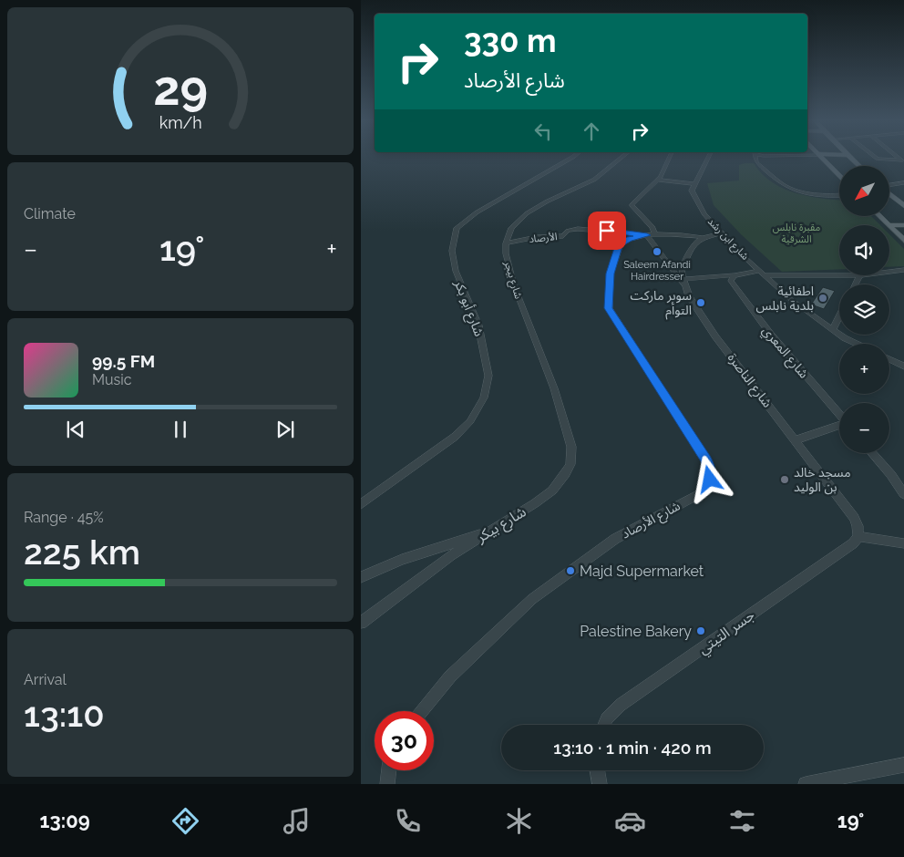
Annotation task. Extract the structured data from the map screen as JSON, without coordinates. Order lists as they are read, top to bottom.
{
  "streets": {
    "street": [
      "الأرصاد",
      "شارع ابن رشد",
      "شارع بيجر",
      "شارع أبو بكر",
      "شارع المعري",
      "شارع الناصرة",
      "شارع الأرصاد",
      "شارع بيكر",
      "جسر التيتي"
    ]
  },
  "crossings": [
    ["الأرصاد", "شارع بيجر"],
    ["الأرصاد", "شارع الأرصاد"],
    ["شارع بيجر", "شارع بيكر"],
    ["شارع الناصرة", "شارع الأرصاد"],
    ["شارع الناصرة", "جسر التيتي"]
  ],
  "parks": ["مقبرة نابلس الشرقية"],
  "places": [
    "Saleem Afandi Hairdresser",
    "اطفائية بلدية نابلس",
    "سوبر ماركت التوأم",
    "مسجد خالد بن الوليد",
    "Majd Supermarket",
    "Palestine Bakery"
  ],
  "north": "bottom left",
  "page": {
    "turn": ["330 m", "شارع الأرصاد"],
    "tile": [
      "Climate",
      ["Range · 45%", "225 km"],
      ["Arrival", "13:10"]
    ],
    "map_buttons": ["+", "−"],
    "heat": ["−", "19°", "+"],
    "song": ["99.5 FM", "Music"],
    "limit": "30",
    "trip": "13:10 · 1 min · 420 m",
    "tabs": ["13:09", "19°"],
    "gauge": ["29", "km/h"]
  }
}
